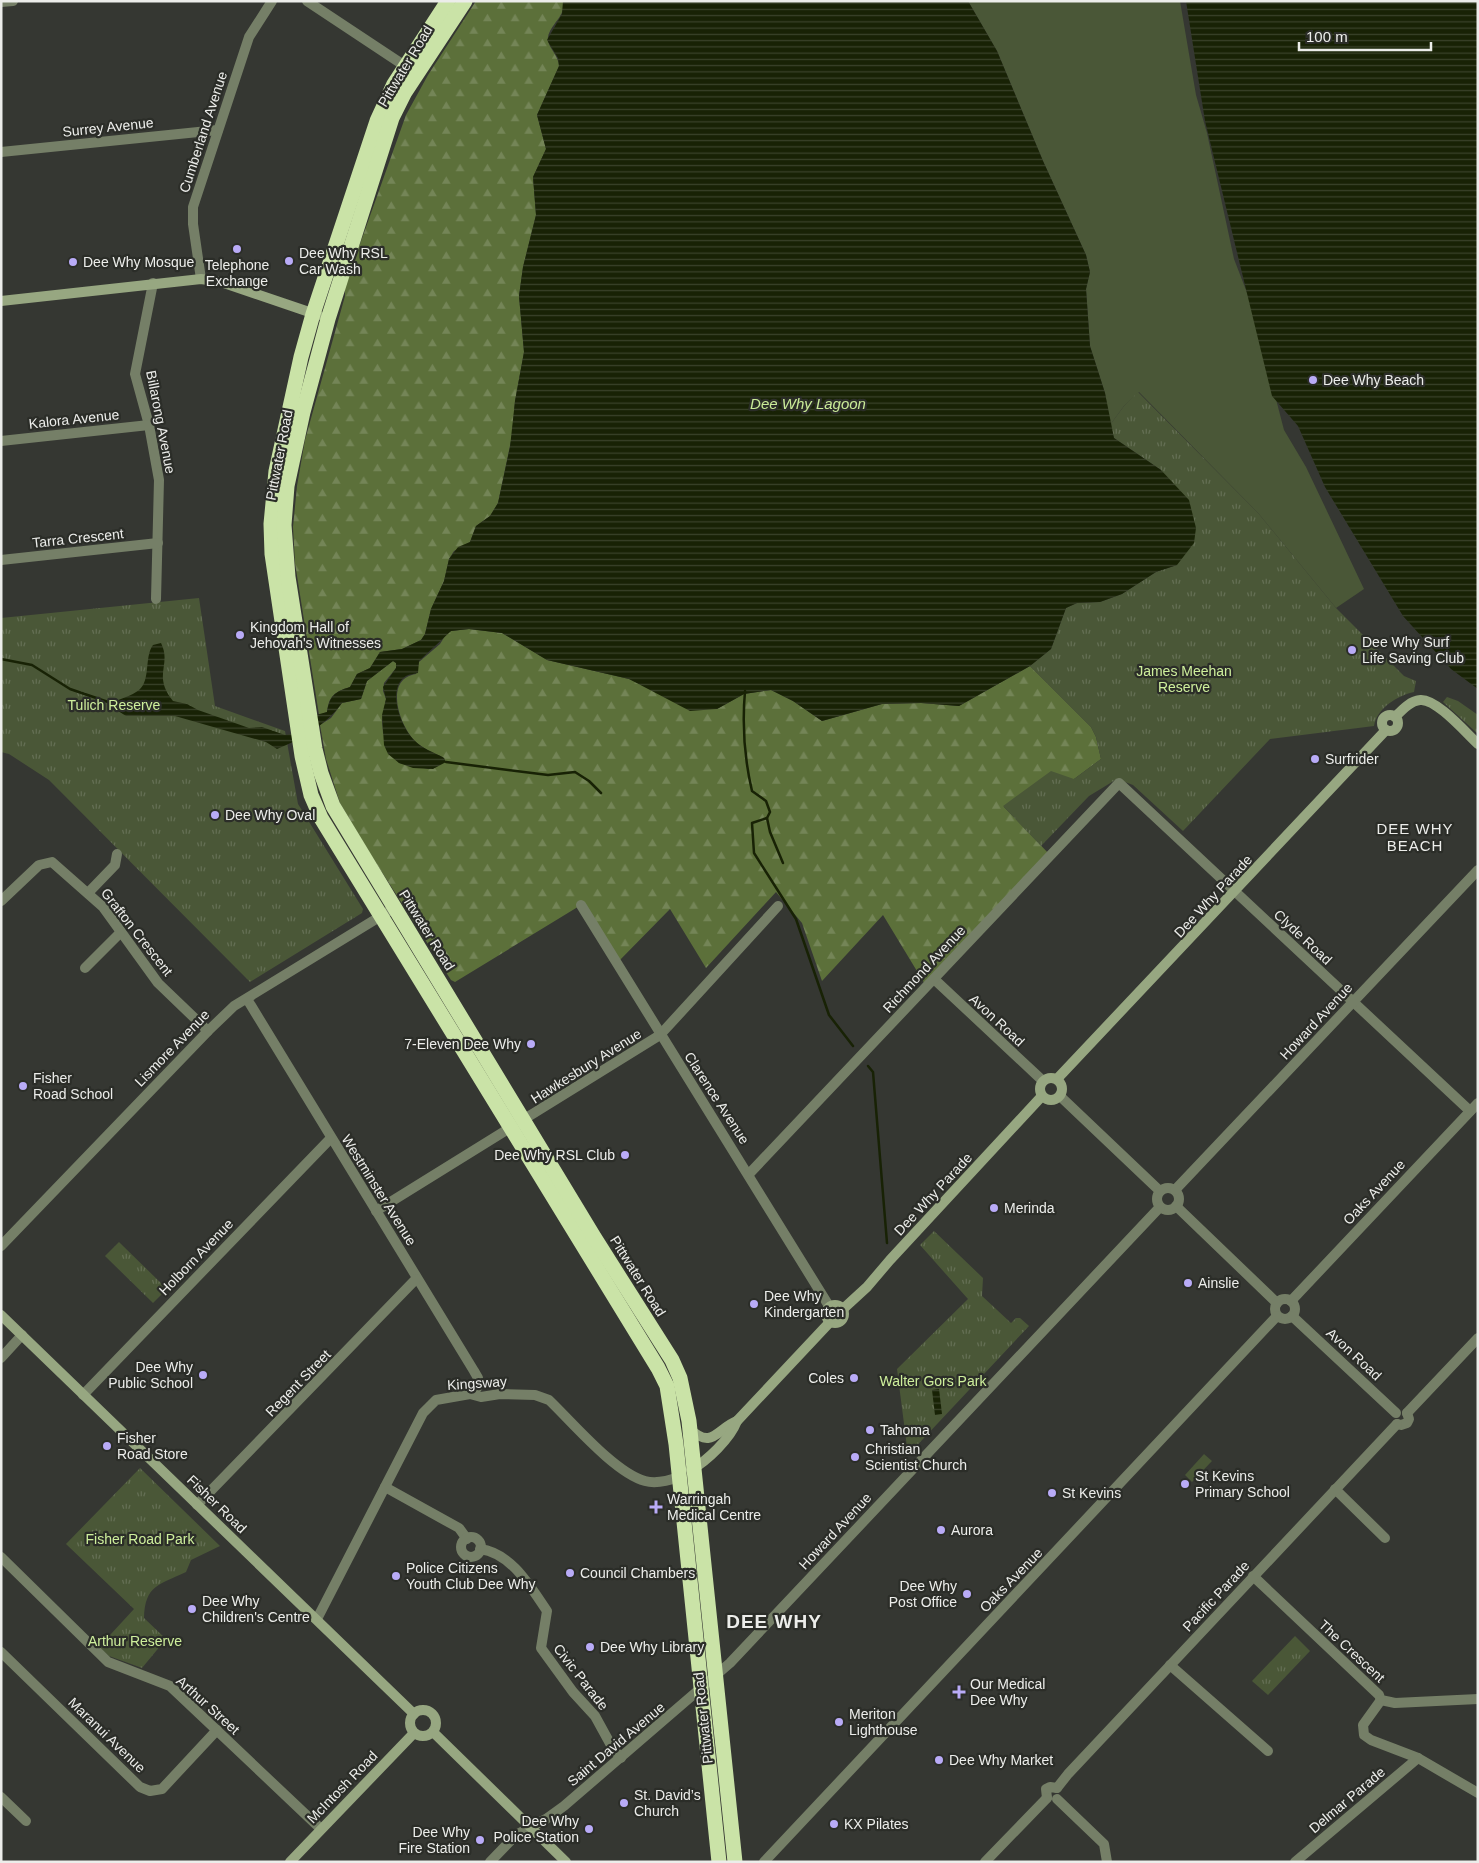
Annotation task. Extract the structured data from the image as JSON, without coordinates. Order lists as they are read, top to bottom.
{
  "streets": {
    "highway": ["Pittwater Road"],
    "main road": ["Dee Why Parade", "Fisher Road", "McIntosh Road"],
    "street": [
      "Surrey Avenue",
      "Cumberland Avenue",
      "Kalora Avenue",
      "Billarong Avenue",
      "Tarra Crescent",
      "Grafton Crescent",
      "Clyde Road",
      "Richmond Avenue",
      "Avon Road",
      "Howard Avenue",
      "Lismore Avenue",
      "Hawkesbury Avenue",
      "Clarence Avenue",
      "Westminster Avenue",
      "Oaks Avenue",
      "Holborn Avenue",
      "Regent Street",
      "Kingsway",
      "Pacific Parade",
      "The Crescent",
      "Civic Parade",
      "Arthur Street",
      "Maranui Avenue",
      "Saint David Avenue",
      "Delmar Parade"
    ]
  },
  "crossings": [
    ["Pittwater Road", "Howard Avenue"],
    ["Pittwater Road", "Lismore Avenue"],
    ["Pittwater Road", "Hawkesbury Avenue"],
    ["Pittwater Road", "Kingsway"],
    ["Pittwater Road", "Saint David Avenue"],
    ["Surrey Avenue", "Cumberland Avenue"],
    ["Kalora Avenue", "Billarong Avenue"],
    ["Billarong Avenue", "Tarra Crescent"],
    ["Dee Why Parade", "Clyde Road"],
    ["Dee Why Parade", "Avon Road"],
    ["Dee Why Parade", "Clarence Avenue"],
    ["Grafton Crescent", "Lismore Avenue"],
    ["Clyde Road", "Richmond Avenue"],
    ["Clyde Road", "Howard Avenue"],
    ["Clyde Road", "Oaks Avenue"],
    ["Richmond Avenue", "Avon Road"],
    ["Richmond Avenue", "Clarence Avenue"],
    ["Avon Road", "Oaks Avenue"],
    ["Avon Road", "Pacific Parade"],
    ["Howard Avenue", "Saint David Avenue"],
    ["Lismore Avenue", "Westminster Avenue"],
    ["Hawkesbury Avenue", "Clarence Avenue"],
    ["Hawkesbury Avenue", "Westminster Avenue"],
    ["Westminster Avenue", "Holborn Avenue"],
    ["Westminster Avenue", "Regent Street"],
    ["Westminster Avenue", "Kingsway"],
    ["Holborn Avenue", "Fisher Road"],
    ["Regent Street", "Fisher Road"],
    ["Kingsway", "Fisher Road"],
    ["Fisher Road", "McIntosh Road"],
    ["Pacific Parade", "The Crescent"],
    ["Civic Parade", "Saint David Avenue"],
    ["Arthur Street", "Maranui Avenue"],
    ["Arthur Street", "McIntosh Road"]
  ],
  "districts": ["DEE WHY BEACH", "DEE WHY"],
  "water": ["Dee Why Lagoon"],
  "parks": [
    "James Meehan Reserve",
    "Tulich Reserve",
    "Walter Gors Park",
    "Fisher Road Park",
    "Arthur Reserve"
  ],
  "places": {
    "other": [
      "Telephone Exchange",
      "Dee Why RSL Car Wash",
      "Dee Why Mosque",
      "Dee Why Beach",
      "Kingdom Hall of Jehovah's Witnesses",
      "Dee Why Surf Life Saving Club",
      "Surfrider",
      "Dee Why Oval",
      "7-Eleven Dee Why",
      "Fisher Road School",
      "Dee Why RSL Club",
      "Merinda",
      "Ainslie",
      "Dee Why Kindergarten",
      "Dee Why Public School",
      "Coles",
      "Tahoma",
      "Fisher Road Store",
      "Christian Scientist Church",
      "St Kevins Primary School",
      "St Kevins",
      "Aurora",
      "Council Chambers",
      "Police Citizens Youth Club Dee Why",
      "Dee Why Post Office",
      "Dee Why Children's Centre",
      "Dee Why Library",
      "Meriton Lighthouse",
      "Dee Why Market",
      "St. David’s Church",
      "KX Pilates",
      "Dee Why Police Station",
      "Dee Why Fire Station"
    ],
    "health": ["Warringah Medical Centre", "Our Medical Dee Why"]
  },
  "scale_bar": "100 m"
}
